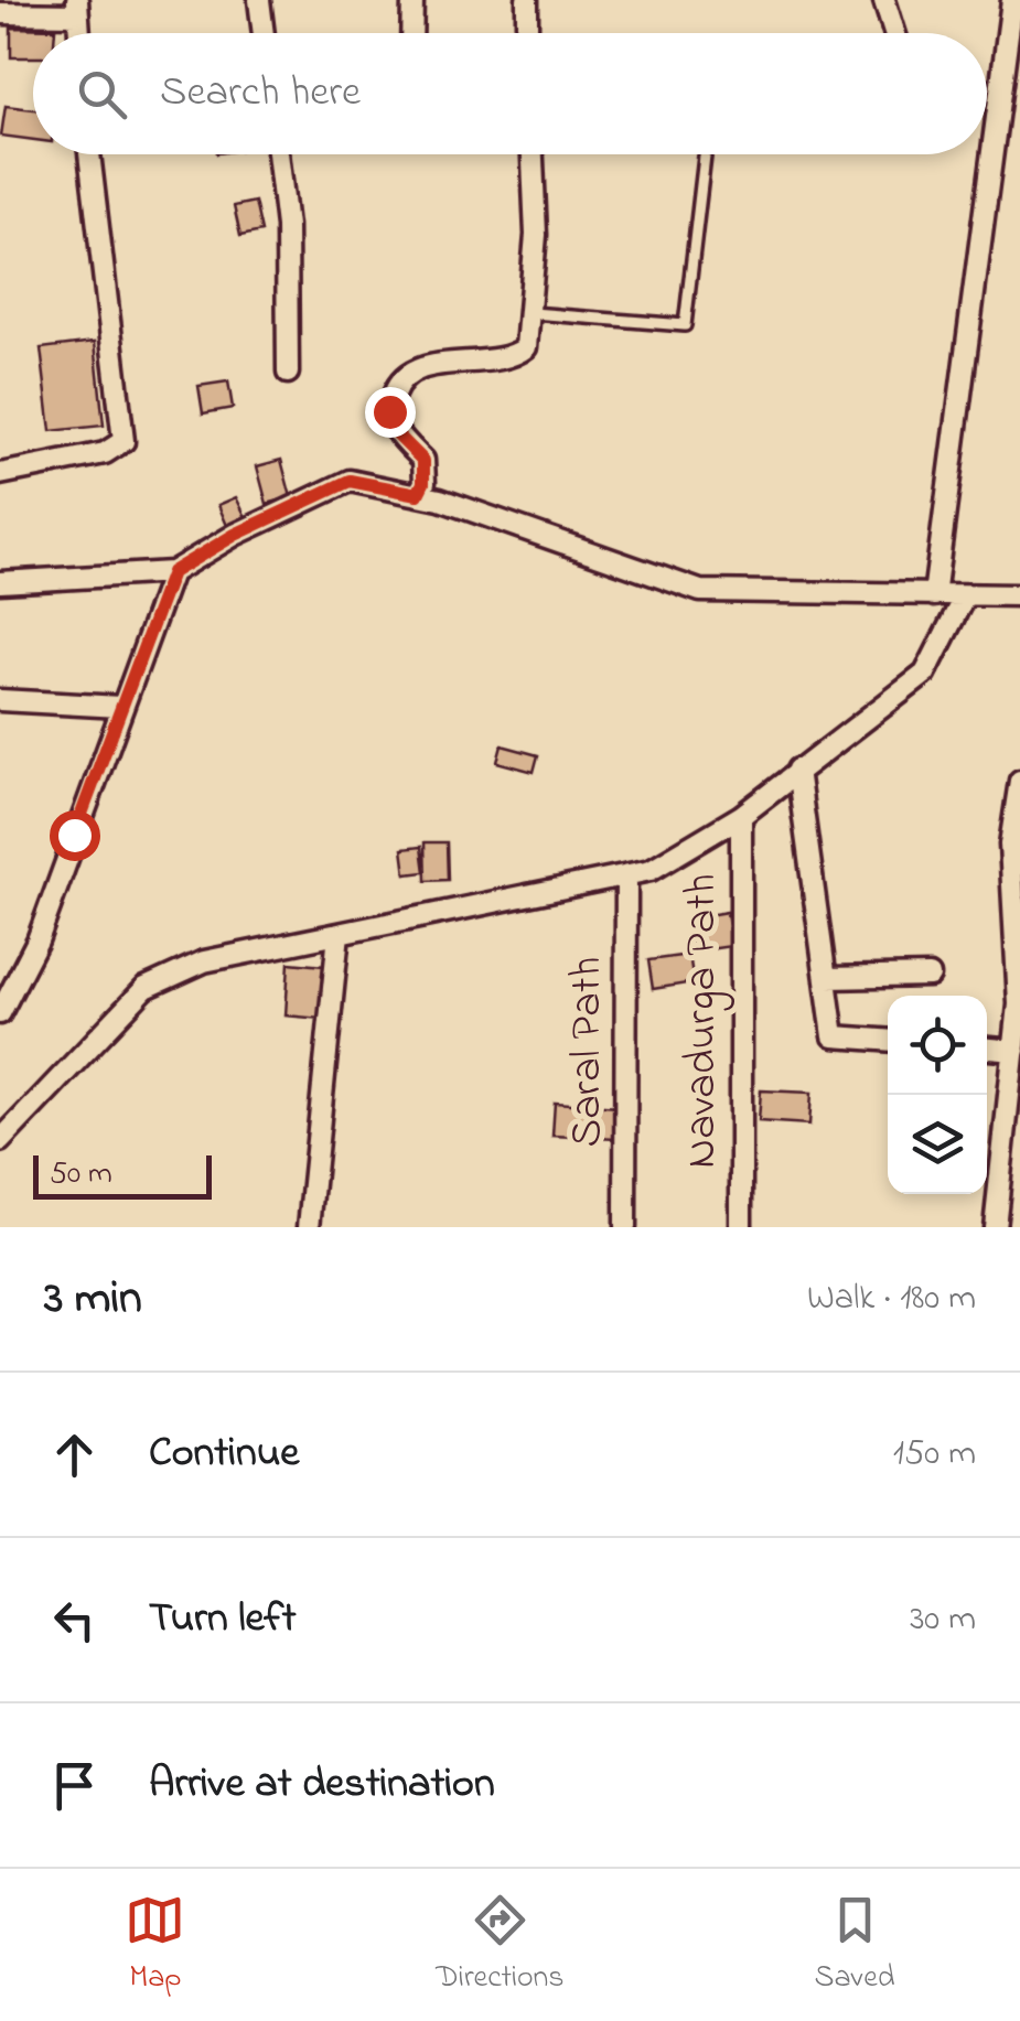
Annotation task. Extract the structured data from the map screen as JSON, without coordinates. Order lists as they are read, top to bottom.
{
  "streets": {
    "street": ["Navadurga Path", "Saral Path"]
  },
  "scale_bar": "50 m",
  "page": {
    "search": "Search here",
    "scale": "50 m",
    "heading": ["3 min", "Walk · 180 m"],
    "list": [
      ["Continue", "150 m"],
      ["Turn left", "30 m"],
      "Arrive at destination"
    ],
    "nav": ["Map", "Directions", "Saved"]
  }
}
